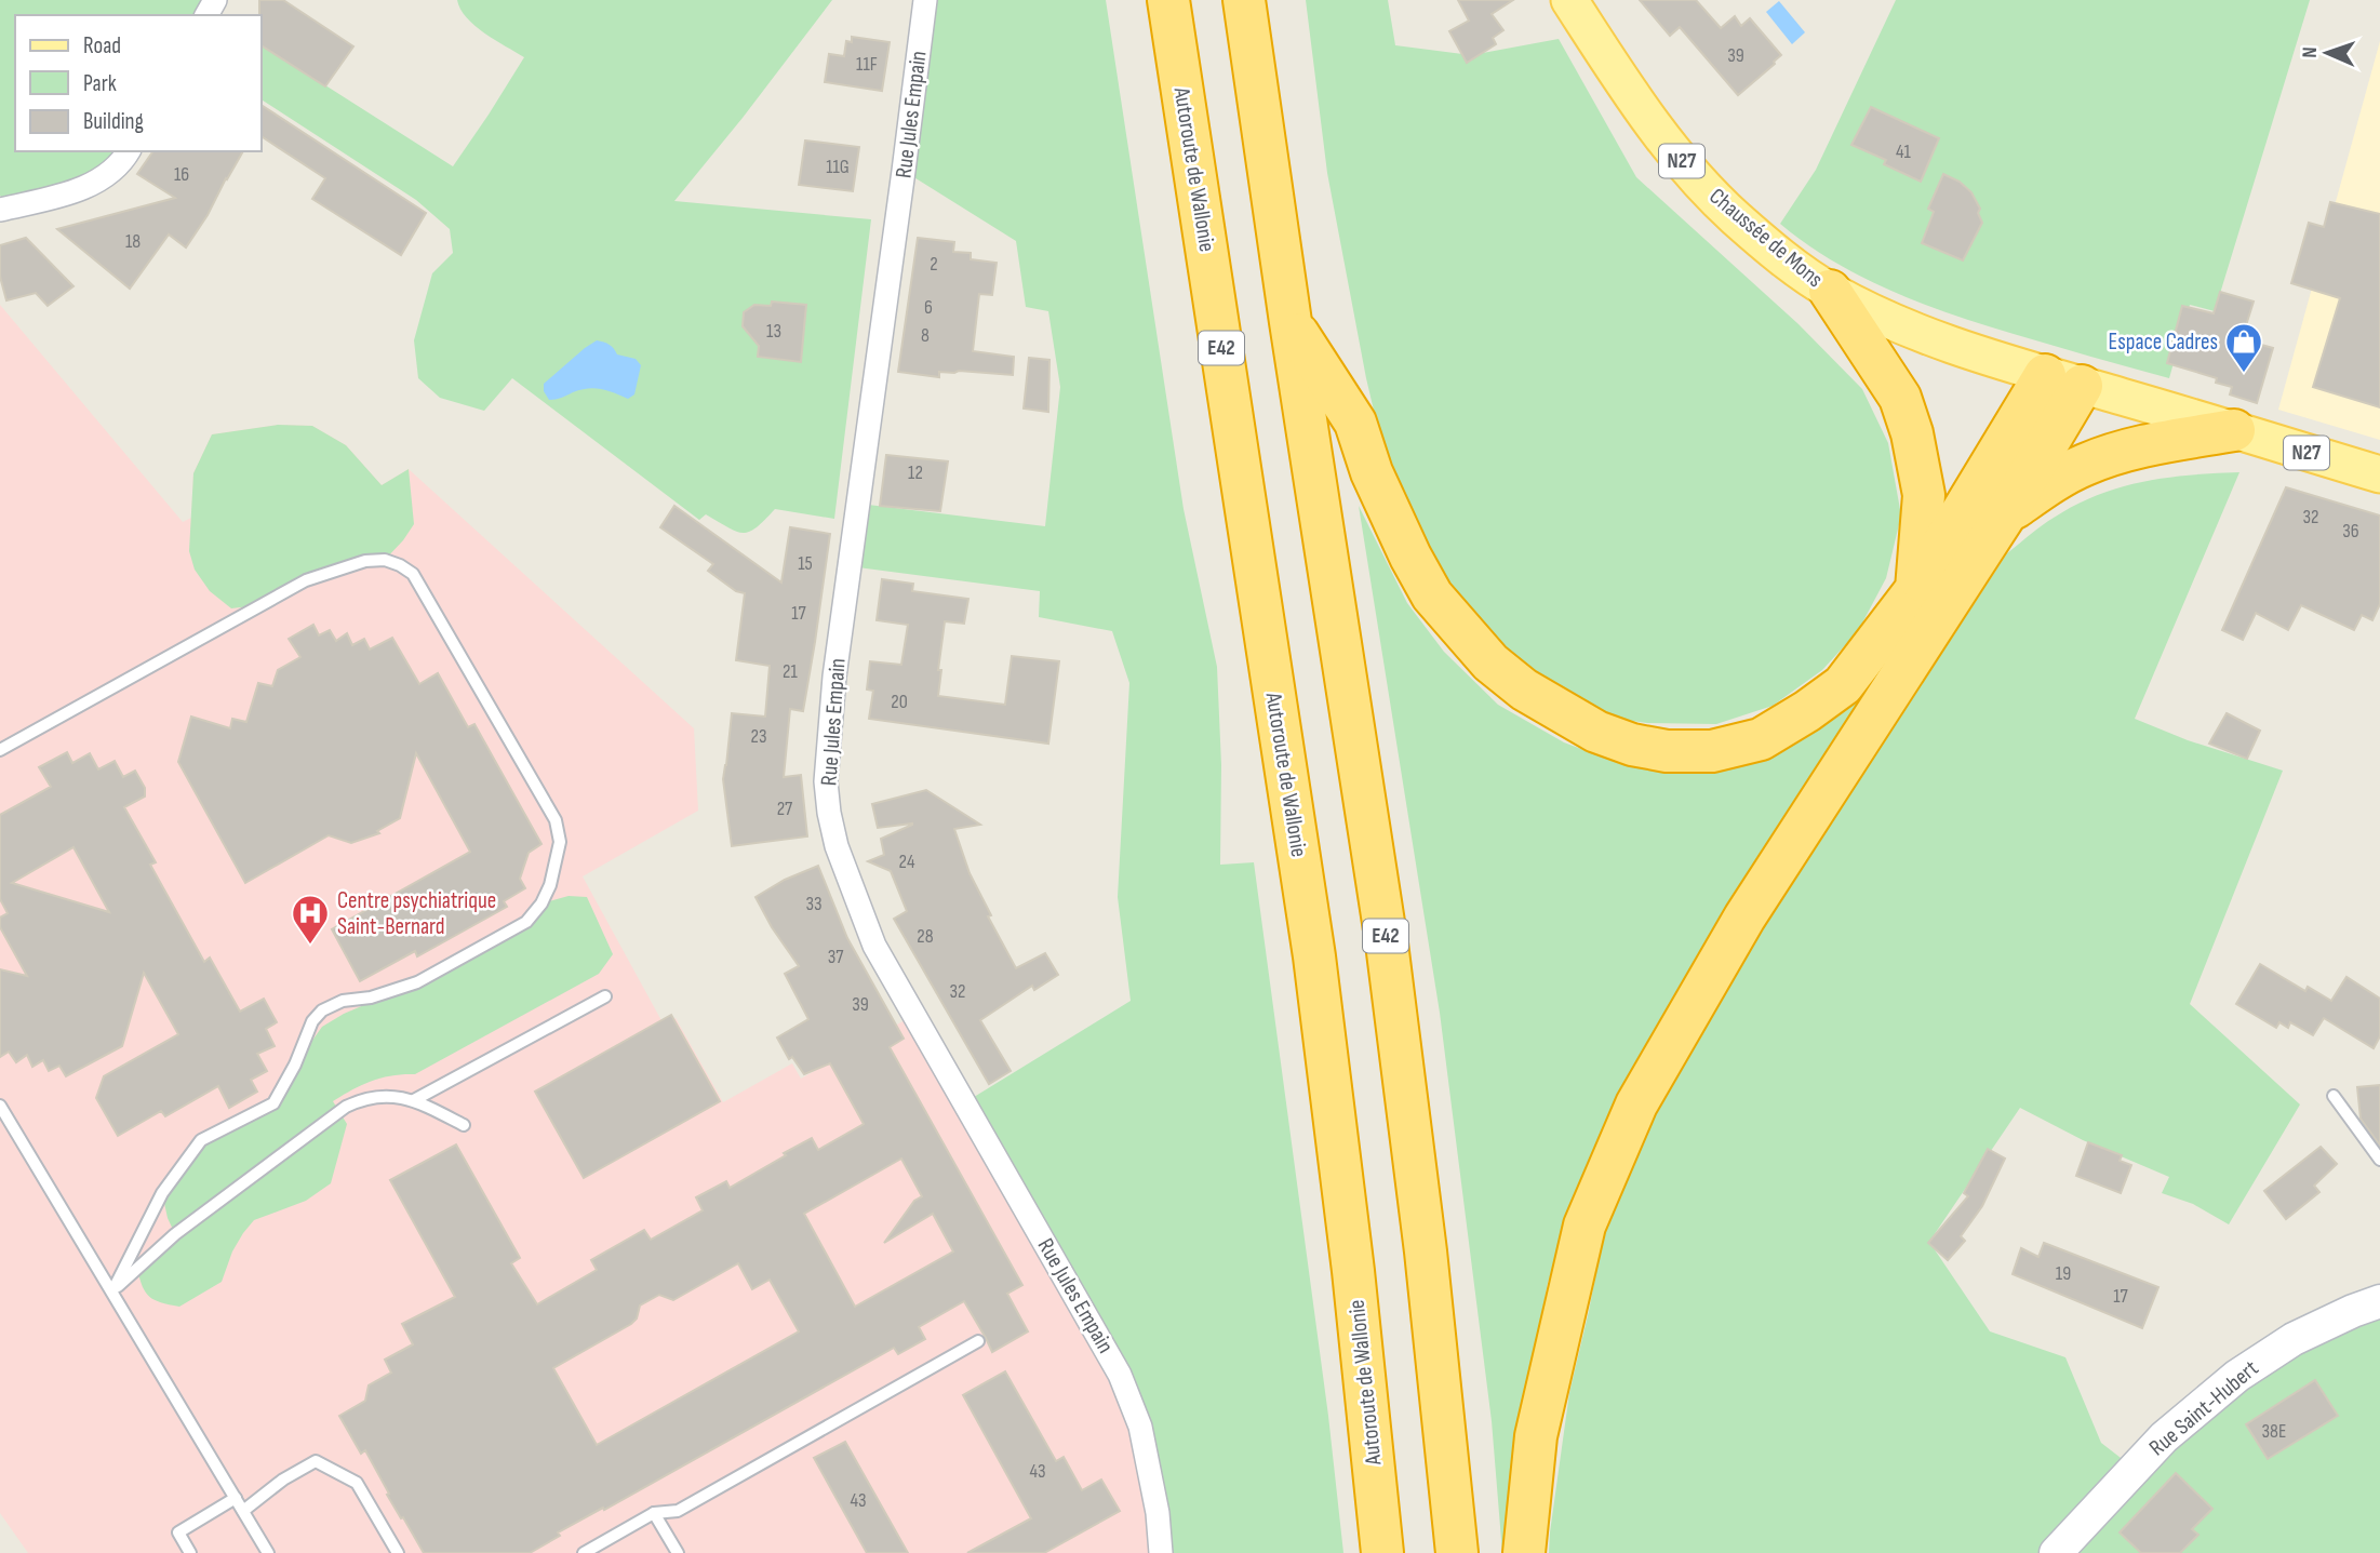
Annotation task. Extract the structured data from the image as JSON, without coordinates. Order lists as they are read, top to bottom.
{
  "streets": {
    "highway": ["Autoroute de Wallonie", "E42"],
    "main road": ["N27", "Chaussée de Mons"],
    "street": ["Rue Jules Empain", "Rue Saint-Hubert"]
  },
  "crossings": [
    ["N27", "Chaussée de Mons"]
  ],
  "places": {
    "shop": ["Espace Cadres"],
    "hospital": ["Centre psychiatrique Saint-Bernard"]
  },
  "house_numbers": [
    "39",
    "11F",
    "41",
    "11G",
    "16",
    "18",
    "2",
    "6",
    "13",
    "8",
    "12",
    "32",
    "36",
    "15",
    "17",
    "21",
    "20",
    "23",
    "27",
    "24",
    "33",
    "28",
    "37",
    "32",
    "39",
    "19",
    "17",
    "38E",
    "43",
    "43"
  ],
  "legend": ["Road", "Park", "Building"],
  "north": "left"
}
